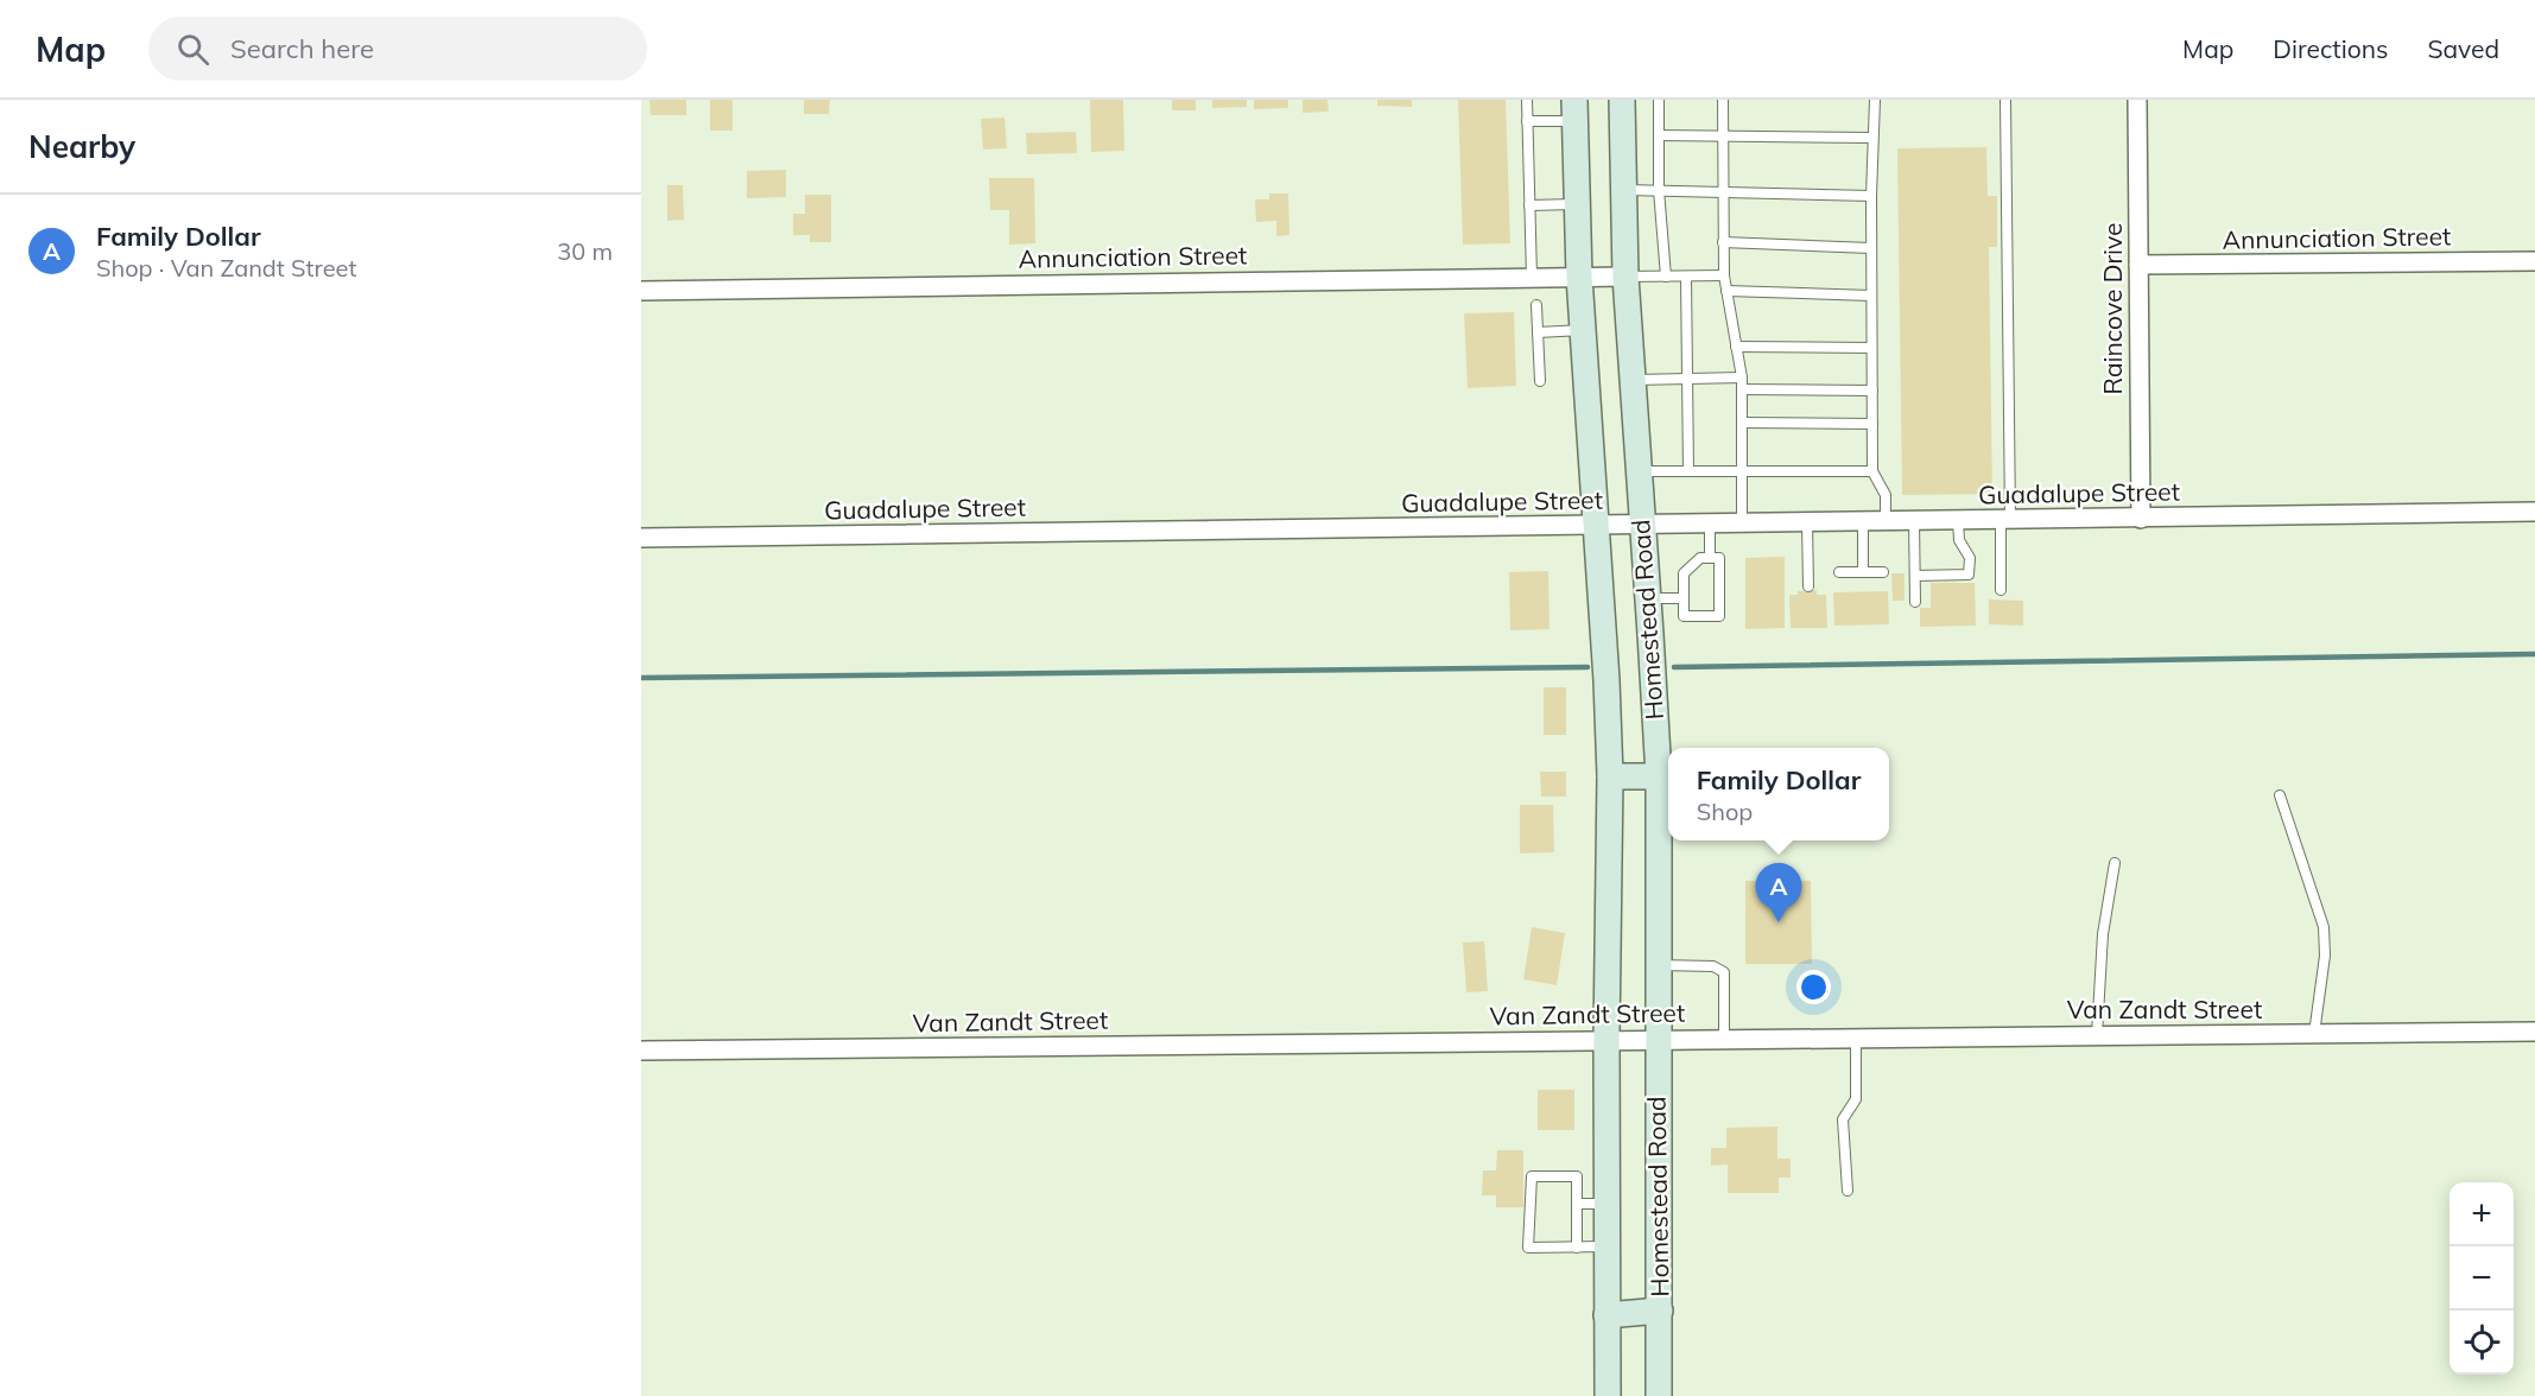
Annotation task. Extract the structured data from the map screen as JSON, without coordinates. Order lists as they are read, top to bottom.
{
  "streets": {
    "main road": ["Homestead Road"],
    "street": [
      "Annunciation Street",
      "Raincove Drive",
      "Guadalupe Street",
      "Van Zandt Street"
    ]
  },
  "crossings": [
    ["Annunciation Street", "Raincove Drive"],
    ["Annunciation Street", "Homestead Road"],
    ["Raincove Drive", "Guadalupe Street"],
    ["Guadalupe Street", "Homestead Road"],
    ["Homestead Road", "Van Zandt Street"]
  ],
  "page": {
    "header": "Map",
    "search": "Search here",
    "nav": ["Map", "Directions", "Saved"],
    "heading": "Nearby",
    "list": [
      {
        "mark": "A",
        "name": "Family Dollar",
        "note": "Shop · Van Zandt Street",
        "value": "30 m"
      }
    ],
    "popup": ["Family Dollar", "Shop"],
    "pins": "A",
    "map_buttons": ["+", "−"]
  }
}
